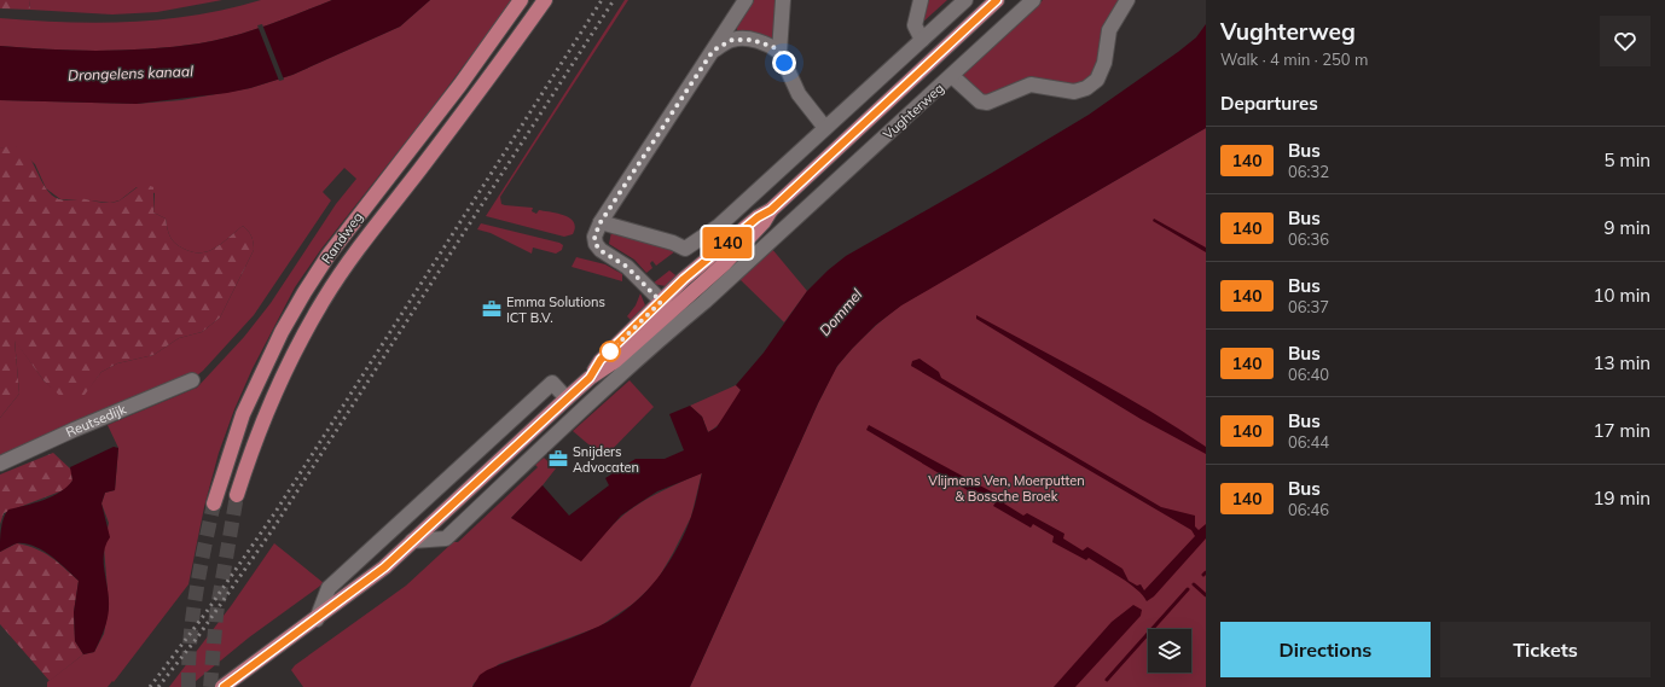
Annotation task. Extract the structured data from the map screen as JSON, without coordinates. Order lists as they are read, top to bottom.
{
  "streets": {
    "main road": ["Vughterweg", "Randweg"],
    "street": ["Reutsedijk"]
  },
  "water": ["Drongelens kanaal", "Dommel"],
  "parks": ["Vlijmens Ven, Moerputten & Bossche Broek"],
  "places": {
    "office": ["Emma Solutions ICT B.V.", "Snijders Advocaten"]
  },
  "lines": ["bus line 140"],
  "page": {
    "on_map": "140",
    "heading": [
      ["Vughterweg", "Walk · 4 min · 250 m"],
      "Departures"
    ],
    "list": [
      {
        "mark": "140",
        "name": "Bus",
        "note": "06:32",
        "value": "5 min"
      },
      {
        "mark": "140",
        "name": "Bus",
        "note": "06:36",
        "value": "9 min"
      },
      {
        "mark": "140",
        "name": "Bus",
        "note": "06:37",
        "value": "10 min"
      },
      {
        "mark": "140",
        "name": "Bus",
        "note": "06:40",
        "value": "13 min"
      },
      {
        "mark": "140",
        "name": "Bus",
        "note": "06:44",
        "value": "17 min"
      },
      {
        "mark": "140",
        "name": "Bus",
        "note": "06:46",
        "value": "19 min"
      }
    ],
    "buttons": ["Directions", "Tickets"]
  }
}
